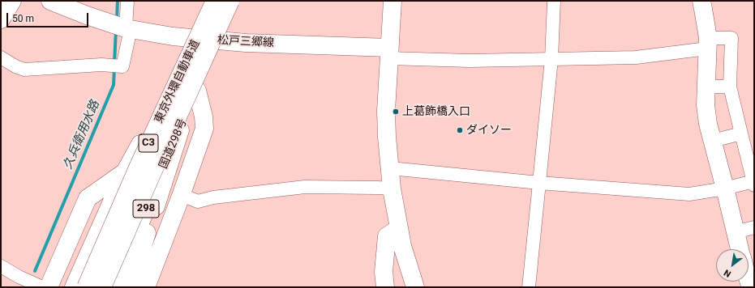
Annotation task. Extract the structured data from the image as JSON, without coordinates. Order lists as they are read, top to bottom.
{
  "streets": {
    "main road": [
      "松戸三郷線",
      "東京外環自動車道",
      "C3",
      "国道298号",
      "298"
    ]
  },
  "crossings": [
    ["松戸三郷線", "国道298号"],
    ["国道298号", "298"]
  ],
  "water": ["久兵衛用水路"],
  "places": ["上葛飾橋入口", "ダイソー"],
  "scale_bar": "50 m",
  "north": "bottom left"
}
